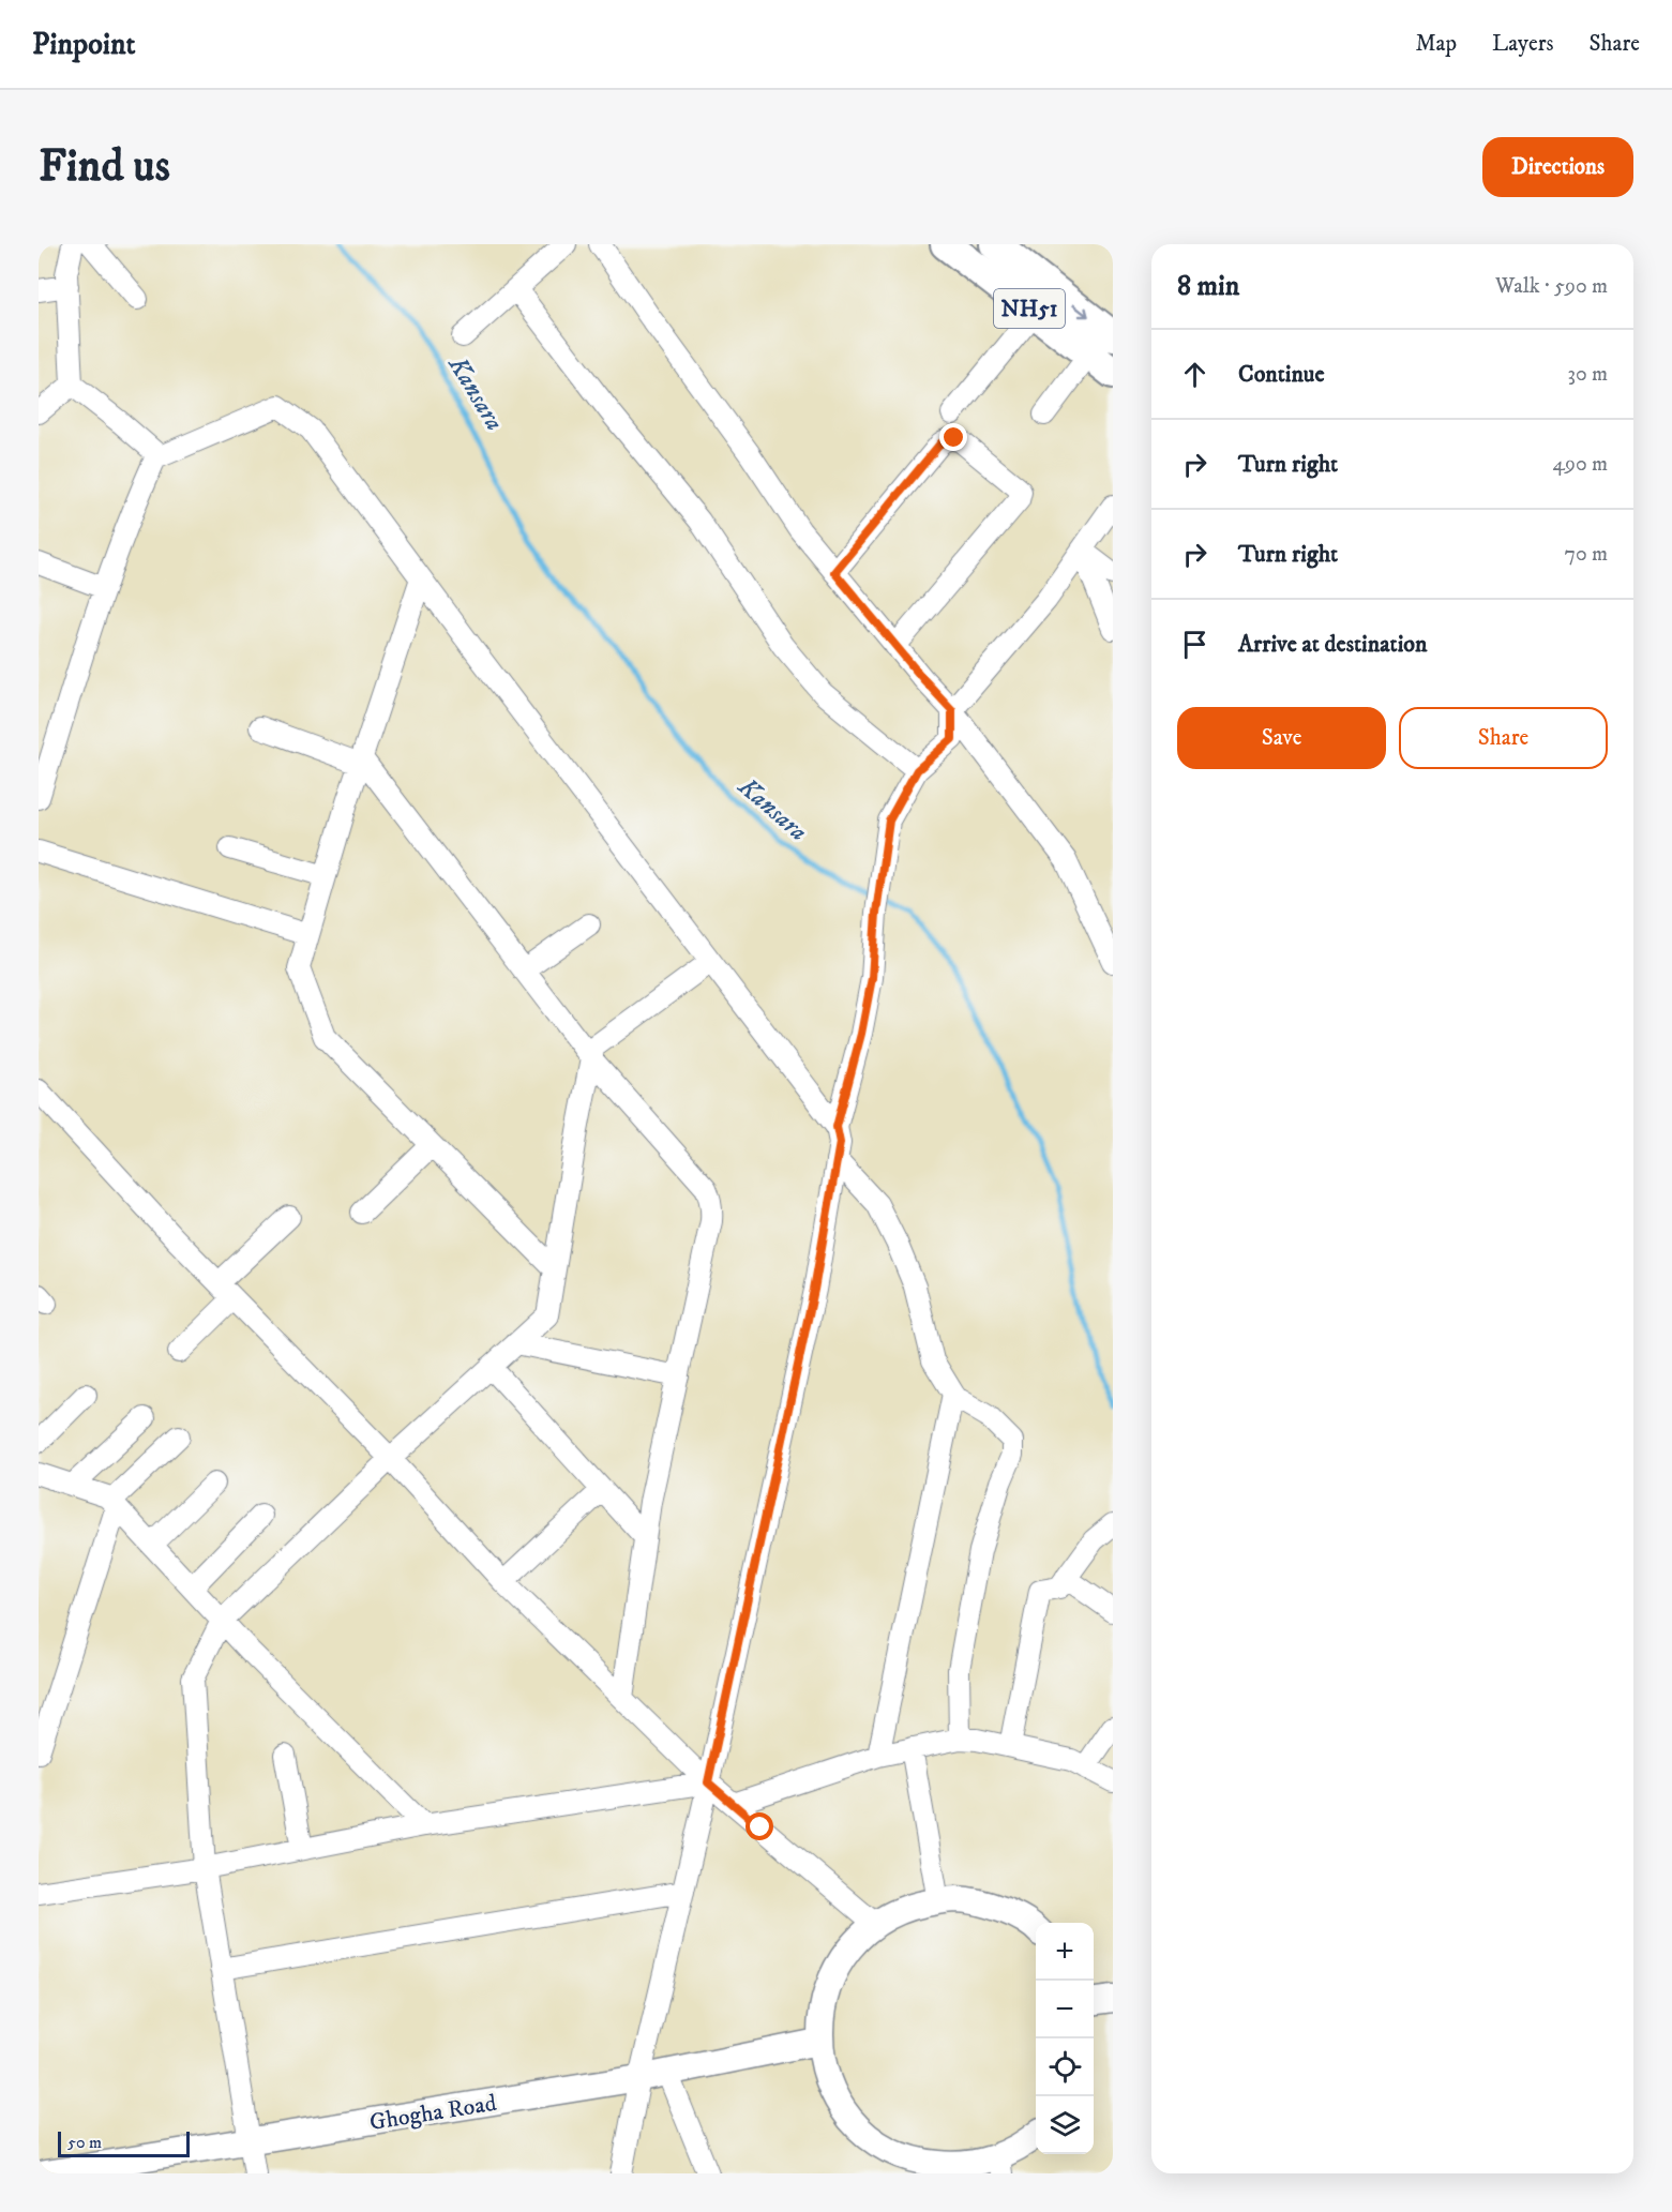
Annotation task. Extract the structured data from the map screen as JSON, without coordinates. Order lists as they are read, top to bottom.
{
  "streets": {
    "highway": ["NH51"],
    "main road": ["Ghogha Road"]
  },
  "water": ["Kansara"],
  "scale_bar": "50 m",
  "page": {
    "header": "Pinpoint",
    "nav": ["Map", "Layers", "Share"],
    "buttons": [
      "Directions",
      ["Save", "Share"]
    ],
    "title": "Find us",
    "heading": ["8 min", "Walk · 590 m"],
    "list": [
      ["Continue", "30 m"],
      ["Turn right", "490 m"],
      ["Turn right", "70 m"],
      "Arrive at destination"
    ],
    "map_buttons": ["+", "−"],
    "scale": "50 m"
  }
}
